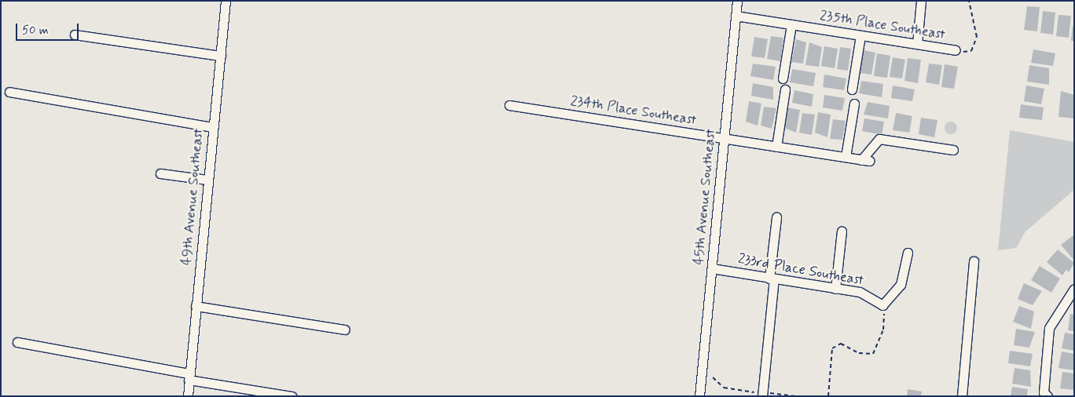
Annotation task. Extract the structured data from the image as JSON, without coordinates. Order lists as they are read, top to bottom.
{
  "streets": {
    "street": [
      "235th Place Southeast",
      "234th Place Southeast",
      "49th Avenue Southeast",
      "45th Avenue Southeast",
      "233rd Place Southeast"
    ]
  },
  "crossings": [
    ["235th Place Southeast", "45th Avenue Southeast"],
    ["234th Place Southeast", "45th Avenue Southeast"],
    ["45th Avenue Southeast", "233rd Place Southeast"]
  ],
  "scale_bar": "50 m"
}
